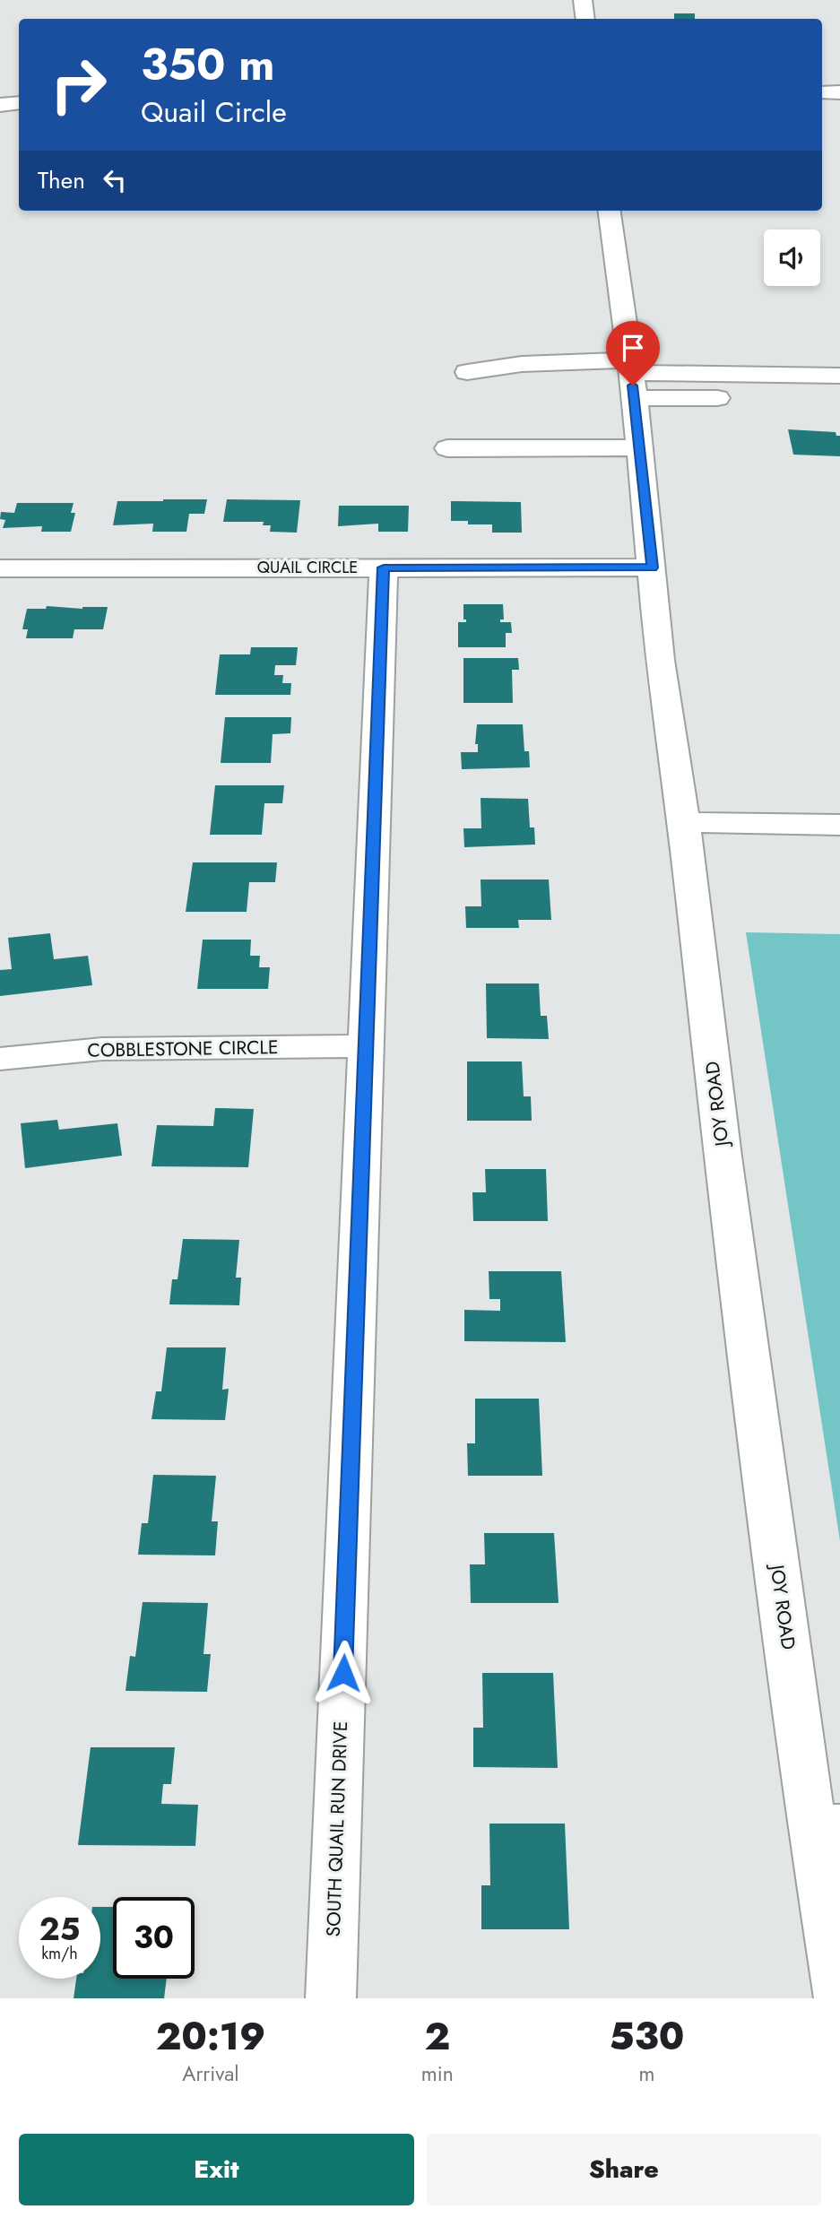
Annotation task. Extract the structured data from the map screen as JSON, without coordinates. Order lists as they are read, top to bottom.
{
  "streets": {
    "street": [
      "QUAIL CIRCLE",
      "COBBLESTONE CIRCLE",
      "JOY ROAD",
      "SOUTH QUAIL RUN DRIVE"
    ]
  },
  "crossings": [
    ["QUAIL CIRCLE", "JOY ROAD"],
    ["QUAIL CIRCLE", "SOUTH QUAIL RUN DRIVE"],
    ["COBBLESTONE CIRCLE", "SOUTH QUAIL RUN DRIVE"]
  ],
  "page": {
    "turn": ["350 m", "Quail Circle"],
    "then": "Then",
    "speed": "25 km/h",
    "limit": "30",
    "eta": [
      "20:19",
      "Arrival",
      "2",
      "min",
      "530",
      "m"
    ],
    "buttons": ["Exit", "Share"]
  }
}
